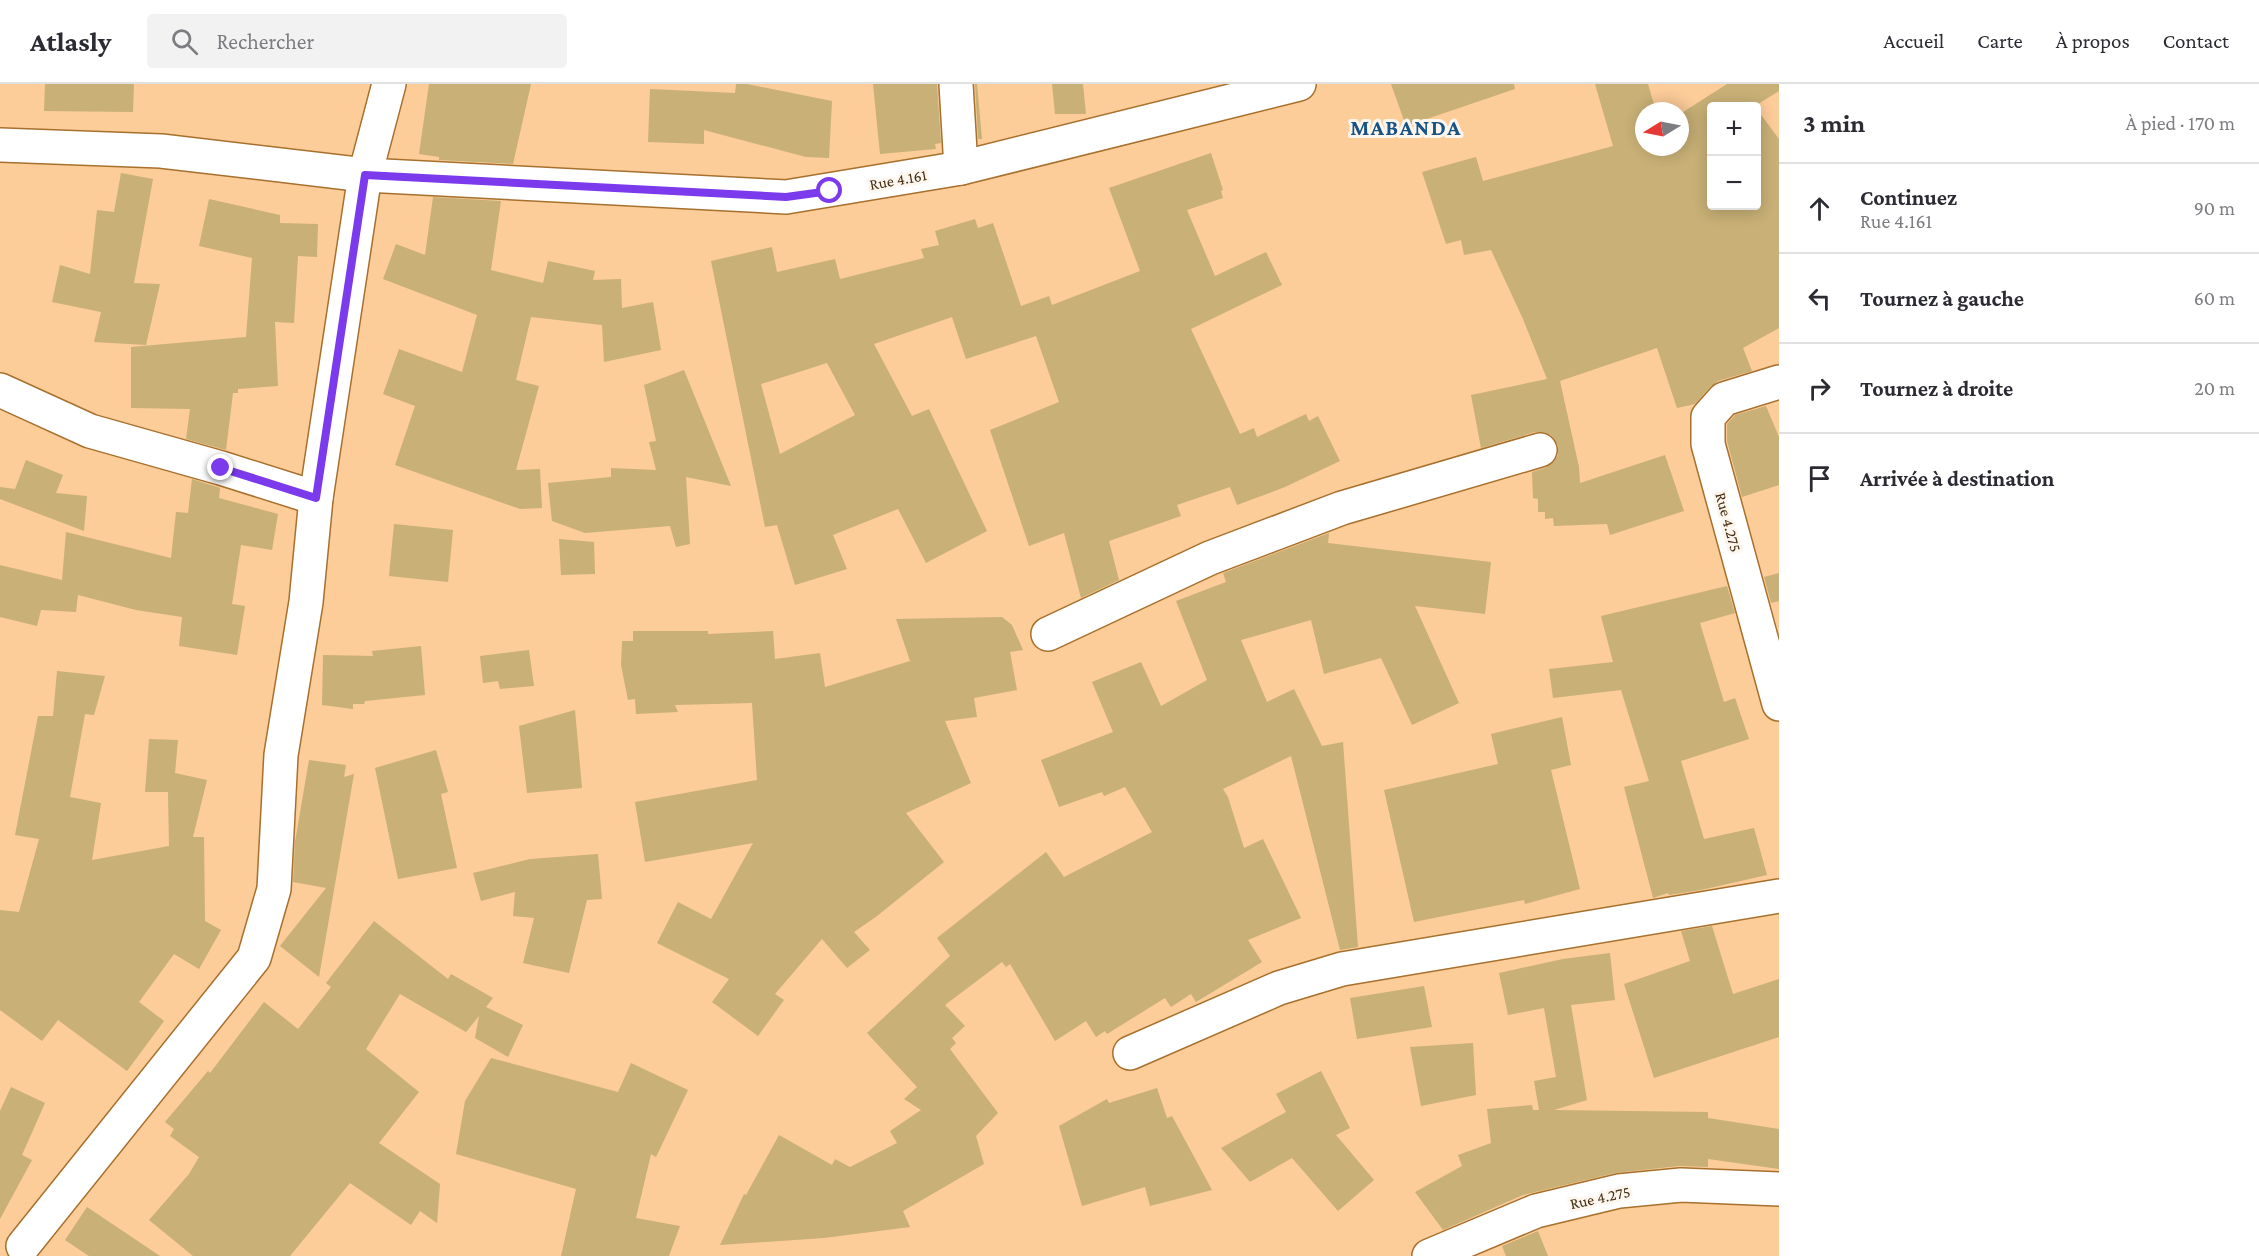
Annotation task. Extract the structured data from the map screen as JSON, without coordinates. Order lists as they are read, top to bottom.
{
  "streets": {
    "street": ["Rue 4.161", "Rue 4.275"]
  },
  "districts": ["MABANDA"],
  "north": "left",
  "page": {
    "header": "Atlasly",
    "search": "Rechercher",
    "nav": [
      "Accueil",
      "Carte",
      "À propos",
      "Contact"
    ],
    "heading": ["3 min", "À pied · 170 m"],
    "map_buttons": ["+", "−"],
    "list": [
      ["Continuez", "Rue 4.161", "90 m"],
      ["Tournez à gauche", "60 m"],
      ["Tournez à droite", "20 m"],
      "Arrivée à destination"
    ]
  }
}
